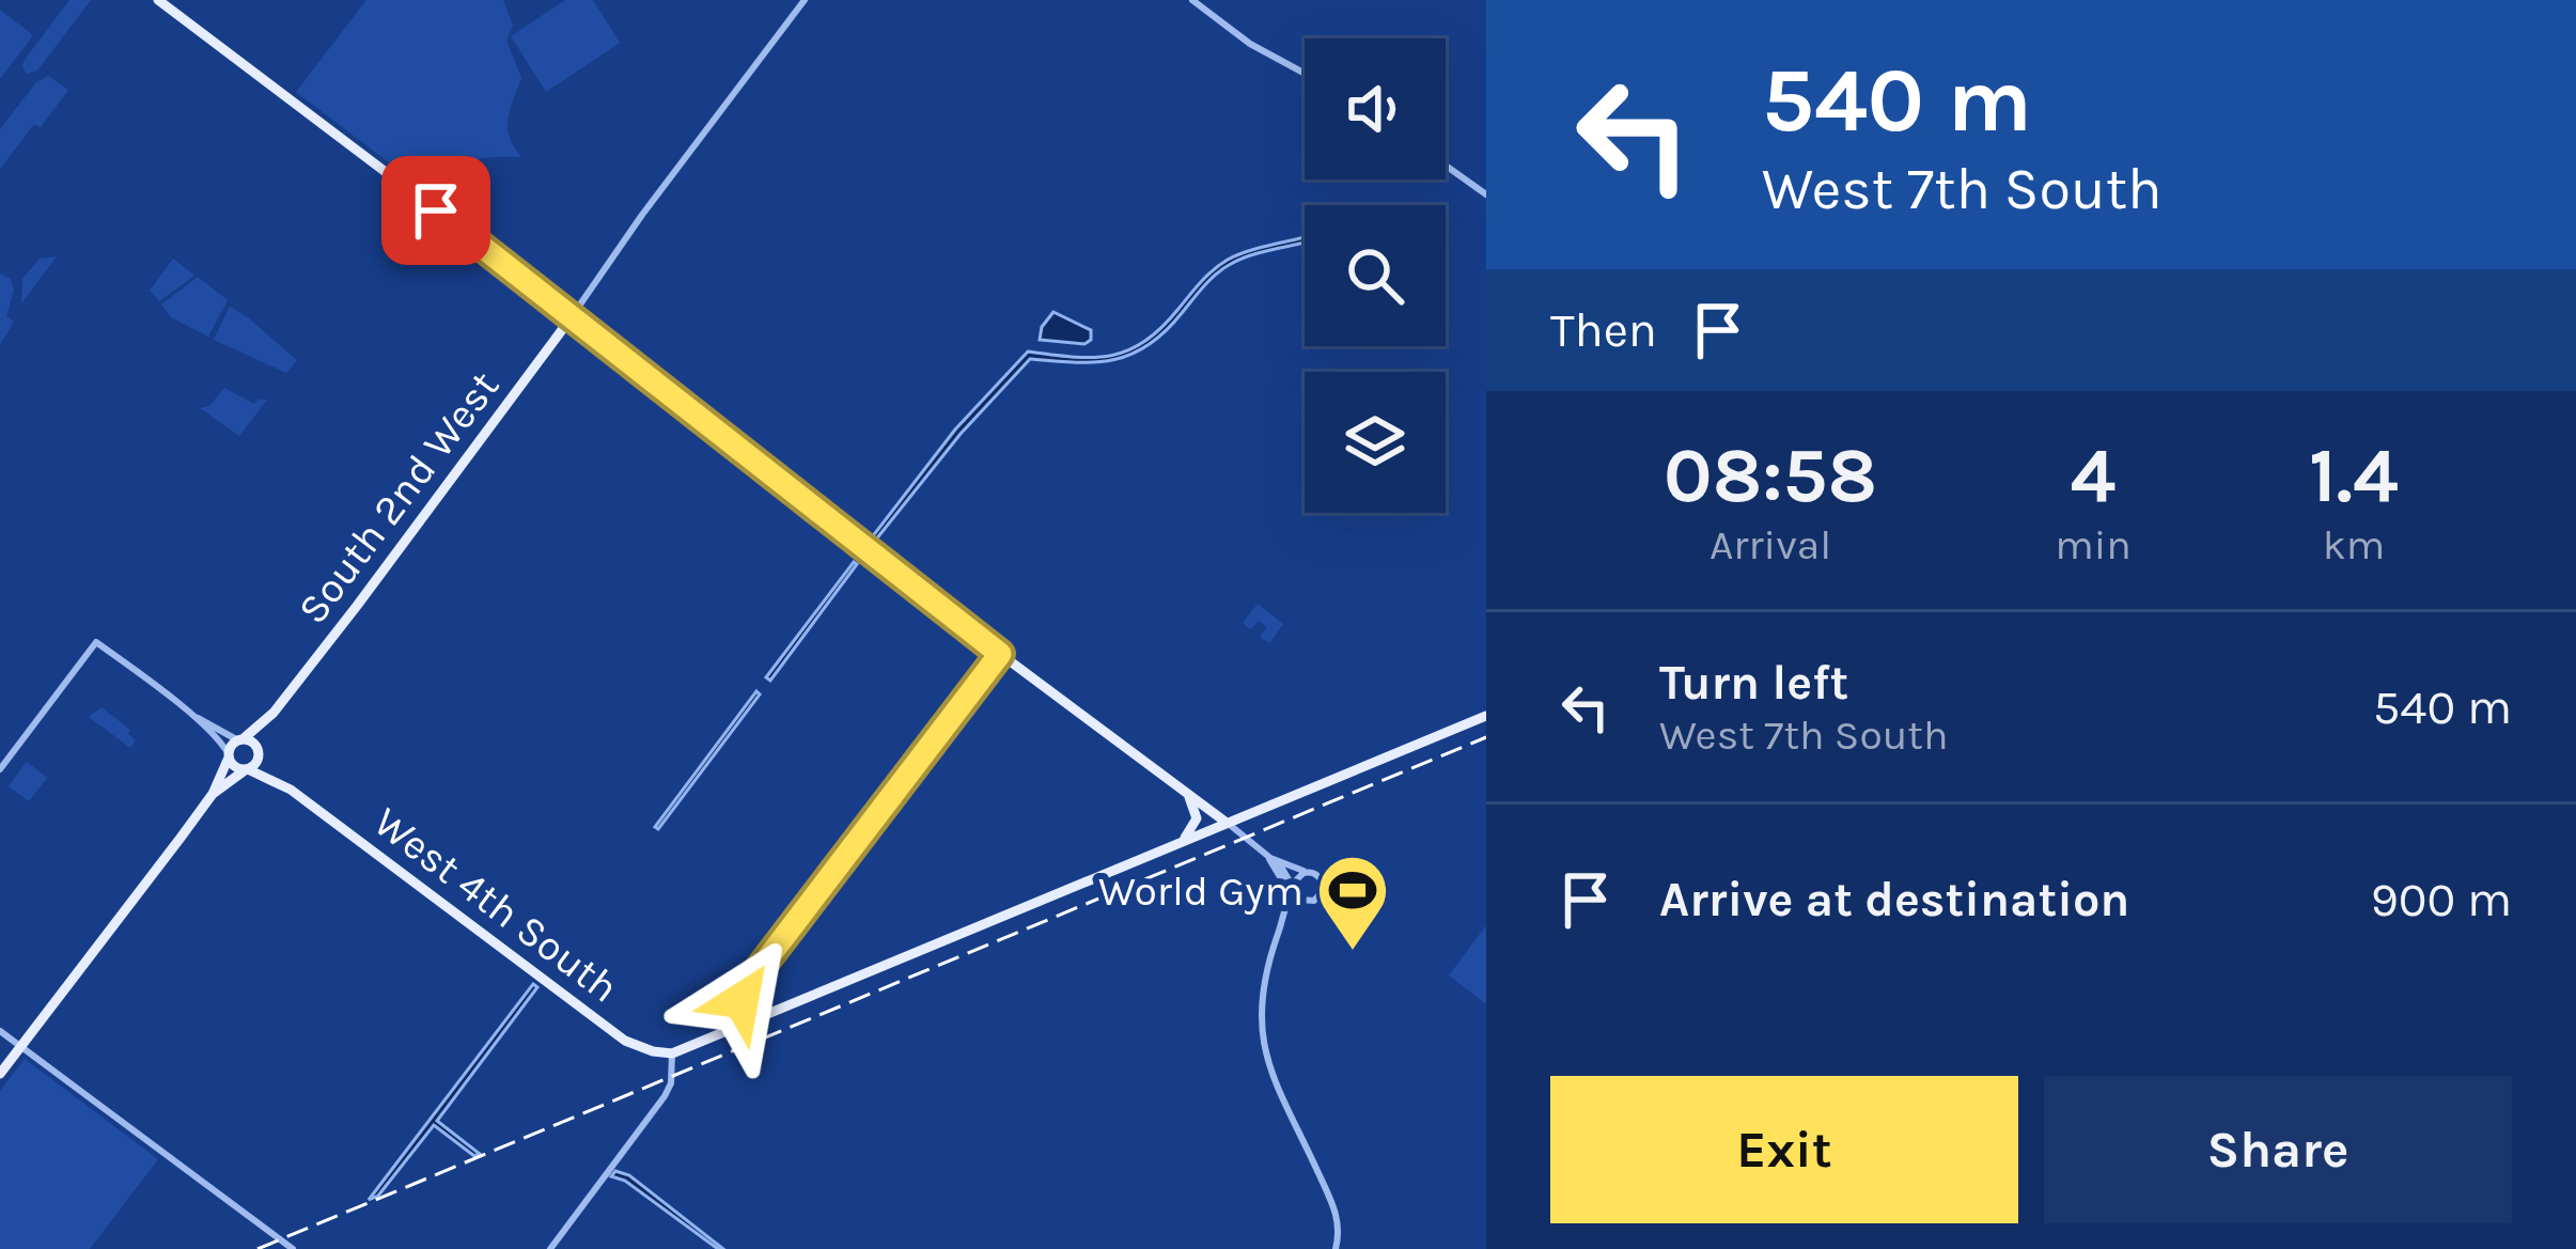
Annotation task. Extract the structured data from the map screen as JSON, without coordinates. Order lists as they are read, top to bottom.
{
  "streets": {
    "main road": ["South 2nd West", "West 4th South"]
  },
  "crossings": [
    ["South 2nd West", "West 4th South"]
  ],
  "places": {
    "sports": ["World Gym"]
  },
  "page": {
    "turn": ["540 m", "West 7th South"],
    "then": "Then",
    "eta": [
      "08:58",
      "Arrival",
      "4",
      "min",
      "1.4",
      "km"
    ],
    "list": [
      {
        "name": "Turn left",
        "note": "West 7th South",
        "value": "540 m"
      },
      {
        "name": "Arrive at destination",
        "value": "900 m"
      }
    ],
    "buttons": ["Exit", "Share"]
  }
}
